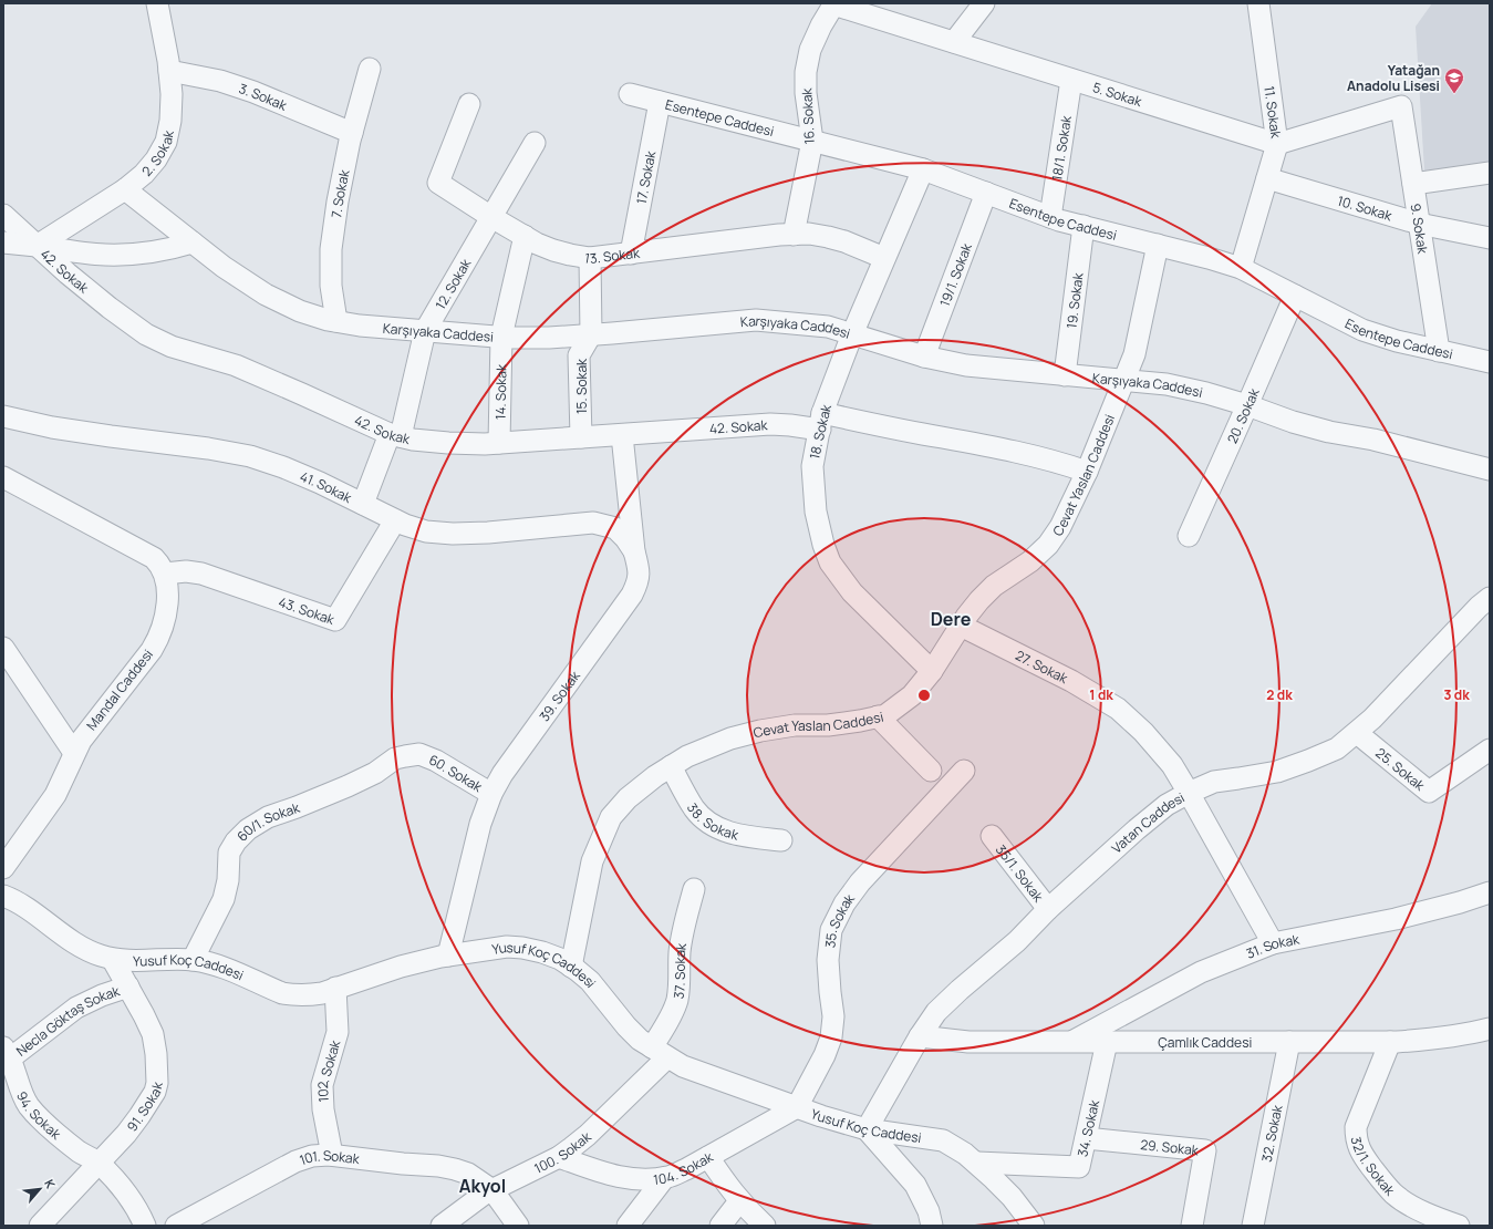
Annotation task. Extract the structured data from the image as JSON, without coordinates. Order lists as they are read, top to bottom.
{
  "streets": {
    "street": [
      "5. Sokak",
      "3. Sokak",
      "11. Sokak",
      "16. Sokak",
      "Esentepe Caddesi",
      "18/1. Sokak",
      "2. Sokak",
      "17. Sokak",
      "7. Sokak",
      "10. Sokak",
      "9. Sokak",
      "13. Sokak",
      "42. Sokak",
      "19/1. Sokak",
      "12. Sokak",
      "19. Sokak",
      "Karşıyaka Caddesi",
      "15. Sokak",
      "14. Sokak",
      "20. Sokak",
      "18. Sokak",
      "Cevat Yaslan Caddesi",
      "41. Sokak",
      "43. Sokak",
      "27. Sokak",
      "Mandal Caddesi",
      "39. Sokak",
      "25. Sokak",
      "60. Sokak",
      "38. Sokak",
      "60/1. Sokak",
      "Vatan Caddesi",
      "35/1. Sokak",
      "35. Sokak",
      "31. Sokak",
      "Yusuf Koç Caddesi",
      "37. Sokak",
      "Necla Göktaş Sokak",
      "Çamlık Caddesi",
      "102. Sokak",
      "91. Sokak",
      "94. Sokak",
      "34. Sokak",
      "32. Sokak",
      "29. Sokak",
      "100. Sokak",
      "101. Sokak",
      "32/1. Sokak",
      "104. Sokak"
    ]
  },
  "crossings": [
    ["5. Sokak", "11. Sokak"],
    ["5. Sokak", "16. Sokak"],
    ["5. Sokak", "18/1. Sokak"],
    ["5. Sokak", "9. Sokak"],
    ["3. Sokak", "2. Sokak"],
    ["3. Sokak", "7. Sokak"],
    ["11. Sokak", "Esentepe Caddesi"],
    ["11. Sokak", "10. Sokak"],
    ["11. Sokak", "9. Sokak"],
    ["16. Sokak", "Esentepe Caddesi"],
    ["16. Sokak", "13. Sokak"],
    ["Esentepe Caddesi", "18/1. Sokak"],
    ["Esentepe Caddesi", "17. Sokak"],
    ["Esentepe Caddesi", "9. Sokak"],
    ["Esentepe Caddesi", "19/1. Sokak"],
    ["Esentepe Caddesi", "19. Sokak"],
    ["Esentepe Caddesi", "20. Sokak"],
    ["Esentepe Caddesi", "18. Sokak"],
    ["Esentepe Caddesi", "Cevat Yaslan Caddesi"],
    ["2. Sokak", "42. Sokak"],
    ["2. Sokak", "Karşıyaka Caddesi"],
    ["17. Sokak", "13. Sokak"],
    ["7. Sokak", "Karşıyaka Caddesi"],
    ["10. Sokak", "9. Sokak"],
    ["13. Sokak", "12. Sokak"],
    ["13. Sokak", "14. Sokak"],
    ["13. Sokak", "18. Sokak"],
    ["42. Sokak", "12. Sokak"],
    ["42. Sokak", "15. Sokak"],
    ["42. Sokak", "14. Sokak"],
    ["42. Sokak", "18. Sokak"],
    ["42. Sokak", "Cevat Yaslan Caddesi"],
    ["42. Sokak", "39. Sokak"],
    ["19/1. Sokak", "Karşıyaka Caddesi"],
    ["12. Sokak", "Karşıyaka Caddesi"],
    ["12. Sokak", "41. Sokak"],
    ["19. Sokak", "Karşıyaka Caddesi"],
    ["Karşıyaka Caddesi", "15. Sokak"],
    ["Karşıyaka Caddesi", "14. Sokak"],
    ["Karşıyaka Caddesi", "20. Sokak"],
    ["Karşıyaka Caddesi", "18. Sokak"],
    ["Karşıyaka Caddesi", "Cevat Yaslan Caddesi"],
    ["18. Sokak", "Cevat Yaslan Caddesi"],
    ["Cevat Yaslan Caddesi", "27. Sokak"],
    ["Cevat Yaslan Caddesi", "38. Sokak"],
    ["Cevat Yaslan Caddesi", "Yusuf Koç Caddesi"],
    ["41. Sokak", "43. Sokak"],
    ["41. Sokak", "39. Sokak"],
    ["43. Sokak", "Mandal Caddesi"],
    ["27. Sokak", "Vatan Caddesi"],
    ["39. Sokak", "60. Sokak"],
    ["39. Sokak", "Yusuf Koç Caddesi"],
    ["25. Sokak", "Vatan Caddesi"],
    ["60. Sokak", "60/1. Sokak"],
    ["60/1. Sokak", "Yusuf Koç Caddesi"],
    ["Vatan Caddesi", "35/1. Sokak"],
    ["Vatan Caddesi", "Yusuf Koç Caddesi"],
    ["Vatan Caddesi", "Çamlık Caddesi"],
    ["35. Sokak", "Yusuf Koç Caddesi"],
    ["35. Sokak", "104. Sokak"],
    ["31. Sokak", "Çamlık Caddesi"],
    ["Yusuf Koç Caddesi", "37. Sokak"],
    ["Yusuf Koç Caddesi", "102. Sokak"],
    ["Yusuf Koç Caddesi", "91. Sokak"],
    ["Yusuf Koç Caddesi", "34. Sokak"],
    ["Yusuf Koç Caddesi", "100. Sokak"],
    ["Yusuf Koç Caddesi", "104. Sokak"],
    ["37. Sokak", "100. Sokak"],
    ["Necla Göktaş Sokak", "91. Sokak"],
    ["Necla Göktaş Sokak", "94. Sokak"],
    ["Çamlık Caddesi", "34. Sokak"],
    ["Çamlık Caddesi", "32. Sokak"],
    ["Çamlık Caddesi", "32/1. Sokak"],
    ["102. Sokak", "101. Sokak"],
    ["91. Sokak", "94. Sokak"],
    ["34. Sokak", "29. Sokak"],
    ["100. Sokak", "101. Sokak"],
    ["100. Sokak", "104. Sokak"]
  ],
  "districts": ["Dere", "Akyol"],
  "places": {
    "school or university": ["Yatağan Anadolu Lisesi"]
  },
  "north": "top right",
  "rings": ["1 dk", "2 dk", "3 dk"]
}
